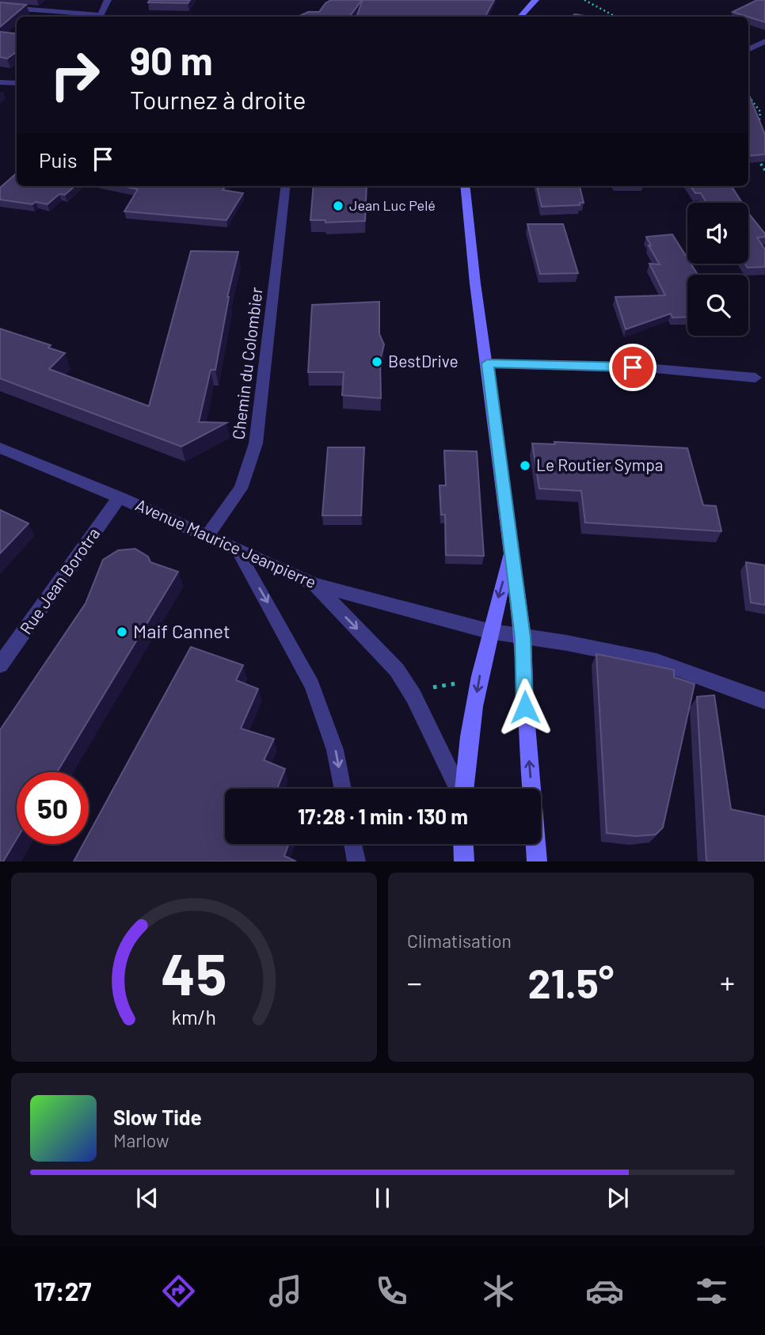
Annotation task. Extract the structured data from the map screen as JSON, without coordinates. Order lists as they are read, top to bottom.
{
  "streets": {
    "street": ["Chemin du Colombier", "Avenue Maurice Jeanpierre", "Rue Jean Borotra"]
  },
  "crossings": [
    ["Chemin du Colombier", "Avenue Maurice Jeanpierre"],
    ["Avenue Maurice Jeanpierre", "Rue Jean Borotra"]
  ],
  "places": [
    "Jean Luc Pelé",
    "BestDrive",
    "Le Routier Sympa",
    "Maif Cannet"
  ],
  "page": {
    "turn": ["90 m", "Tournez à droite"],
    "then": "Puis",
    "limit": "50",
    "trip": "17:28 · 1 min · 130 m",
    "tile": "Climatisation",
    "heat": ["−", "21.5°", "+"],
    "song": ["Slow Tide", "Marlow"],
    "tabs": "17:27",
    "gauge": ["45", "km/h"]
  }
}
